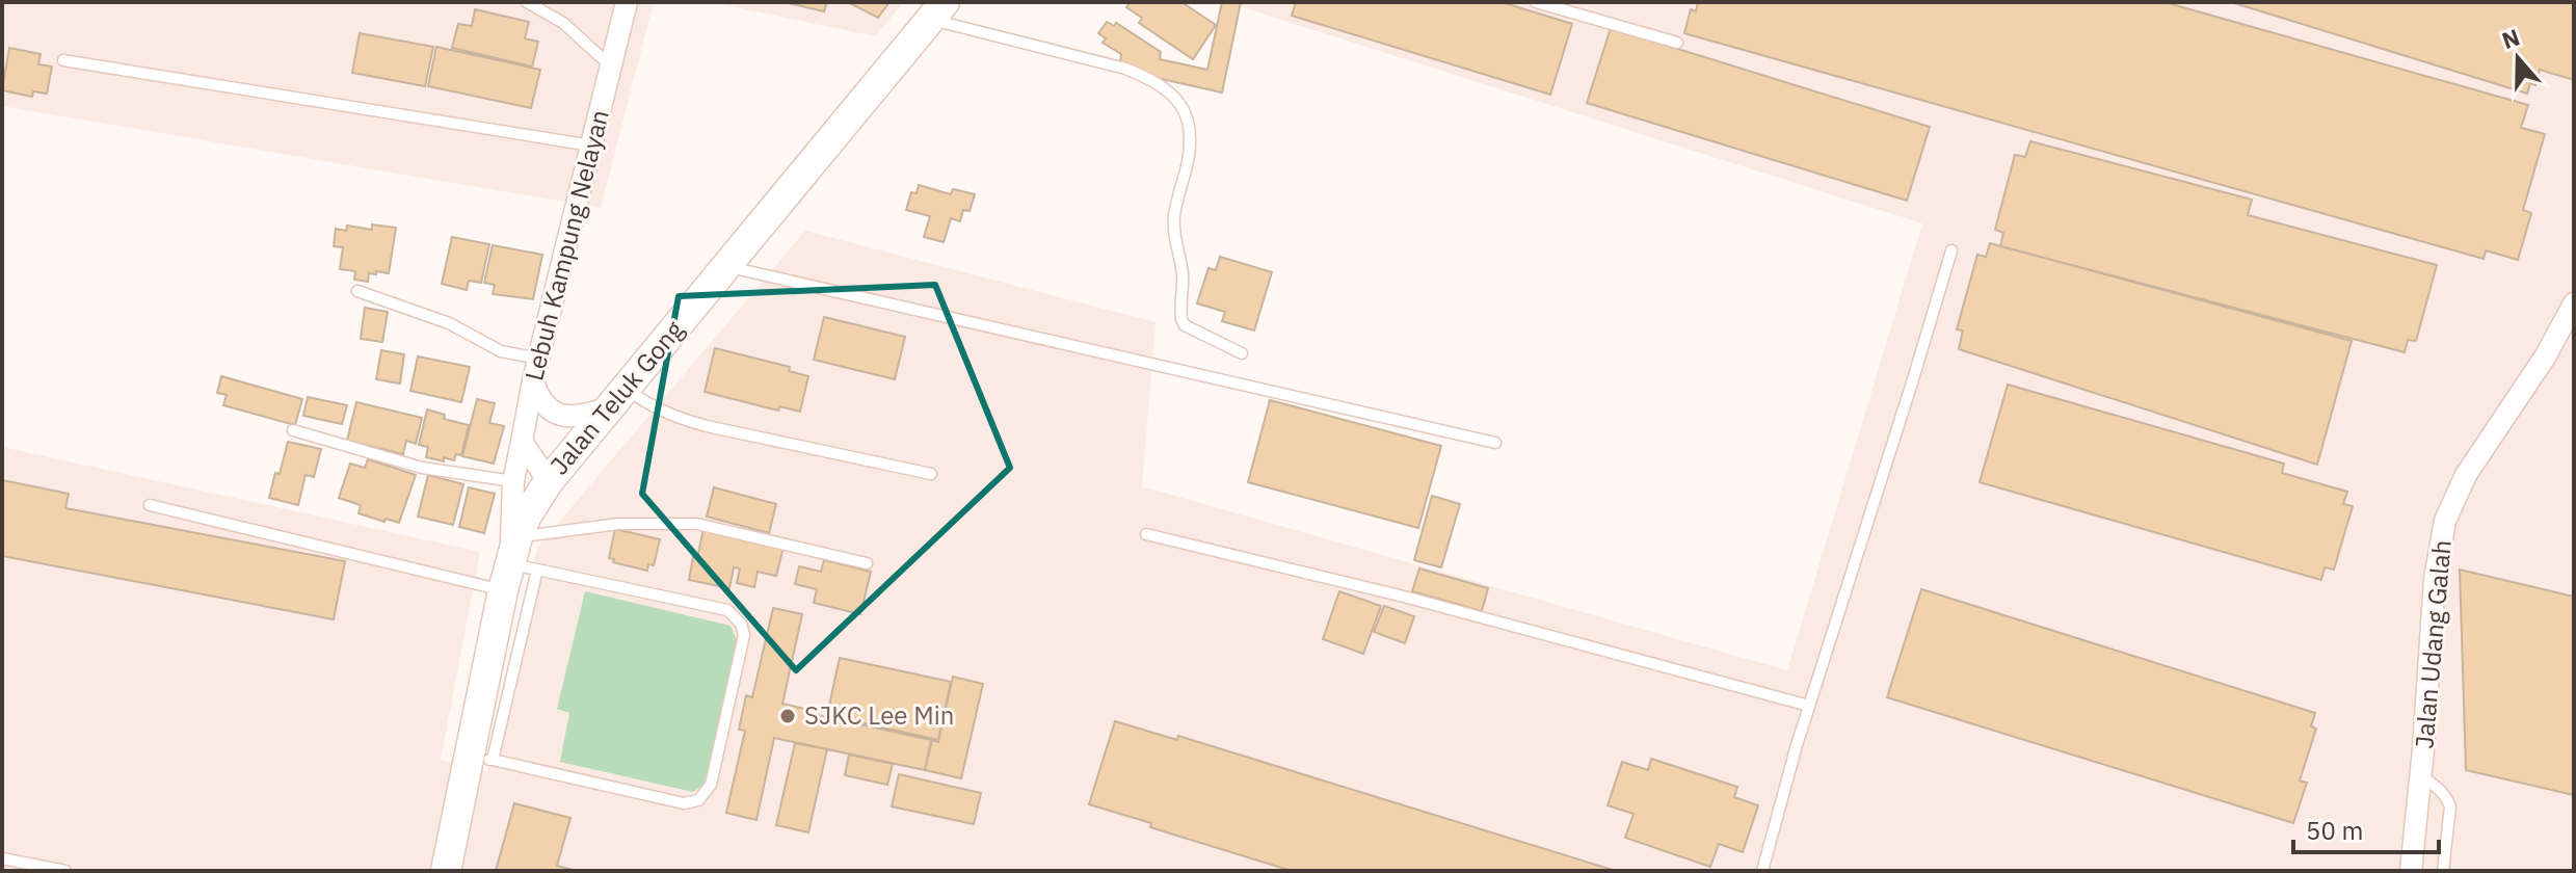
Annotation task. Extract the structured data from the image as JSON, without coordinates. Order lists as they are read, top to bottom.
{
  "streets": {
    "street": ["Lebuh Kampung Nelayan", "Jalan Teluk Gong", "Jalan Udang Galah"]
  },
  "crossings": [
    ["Lebuh Kampung Nelayan", "Jalan Teluk Gong"]
  ],
  "places": ["SJKC Lee Min"],
  "scale_bar": "50 m",
  "north": "top"
}
